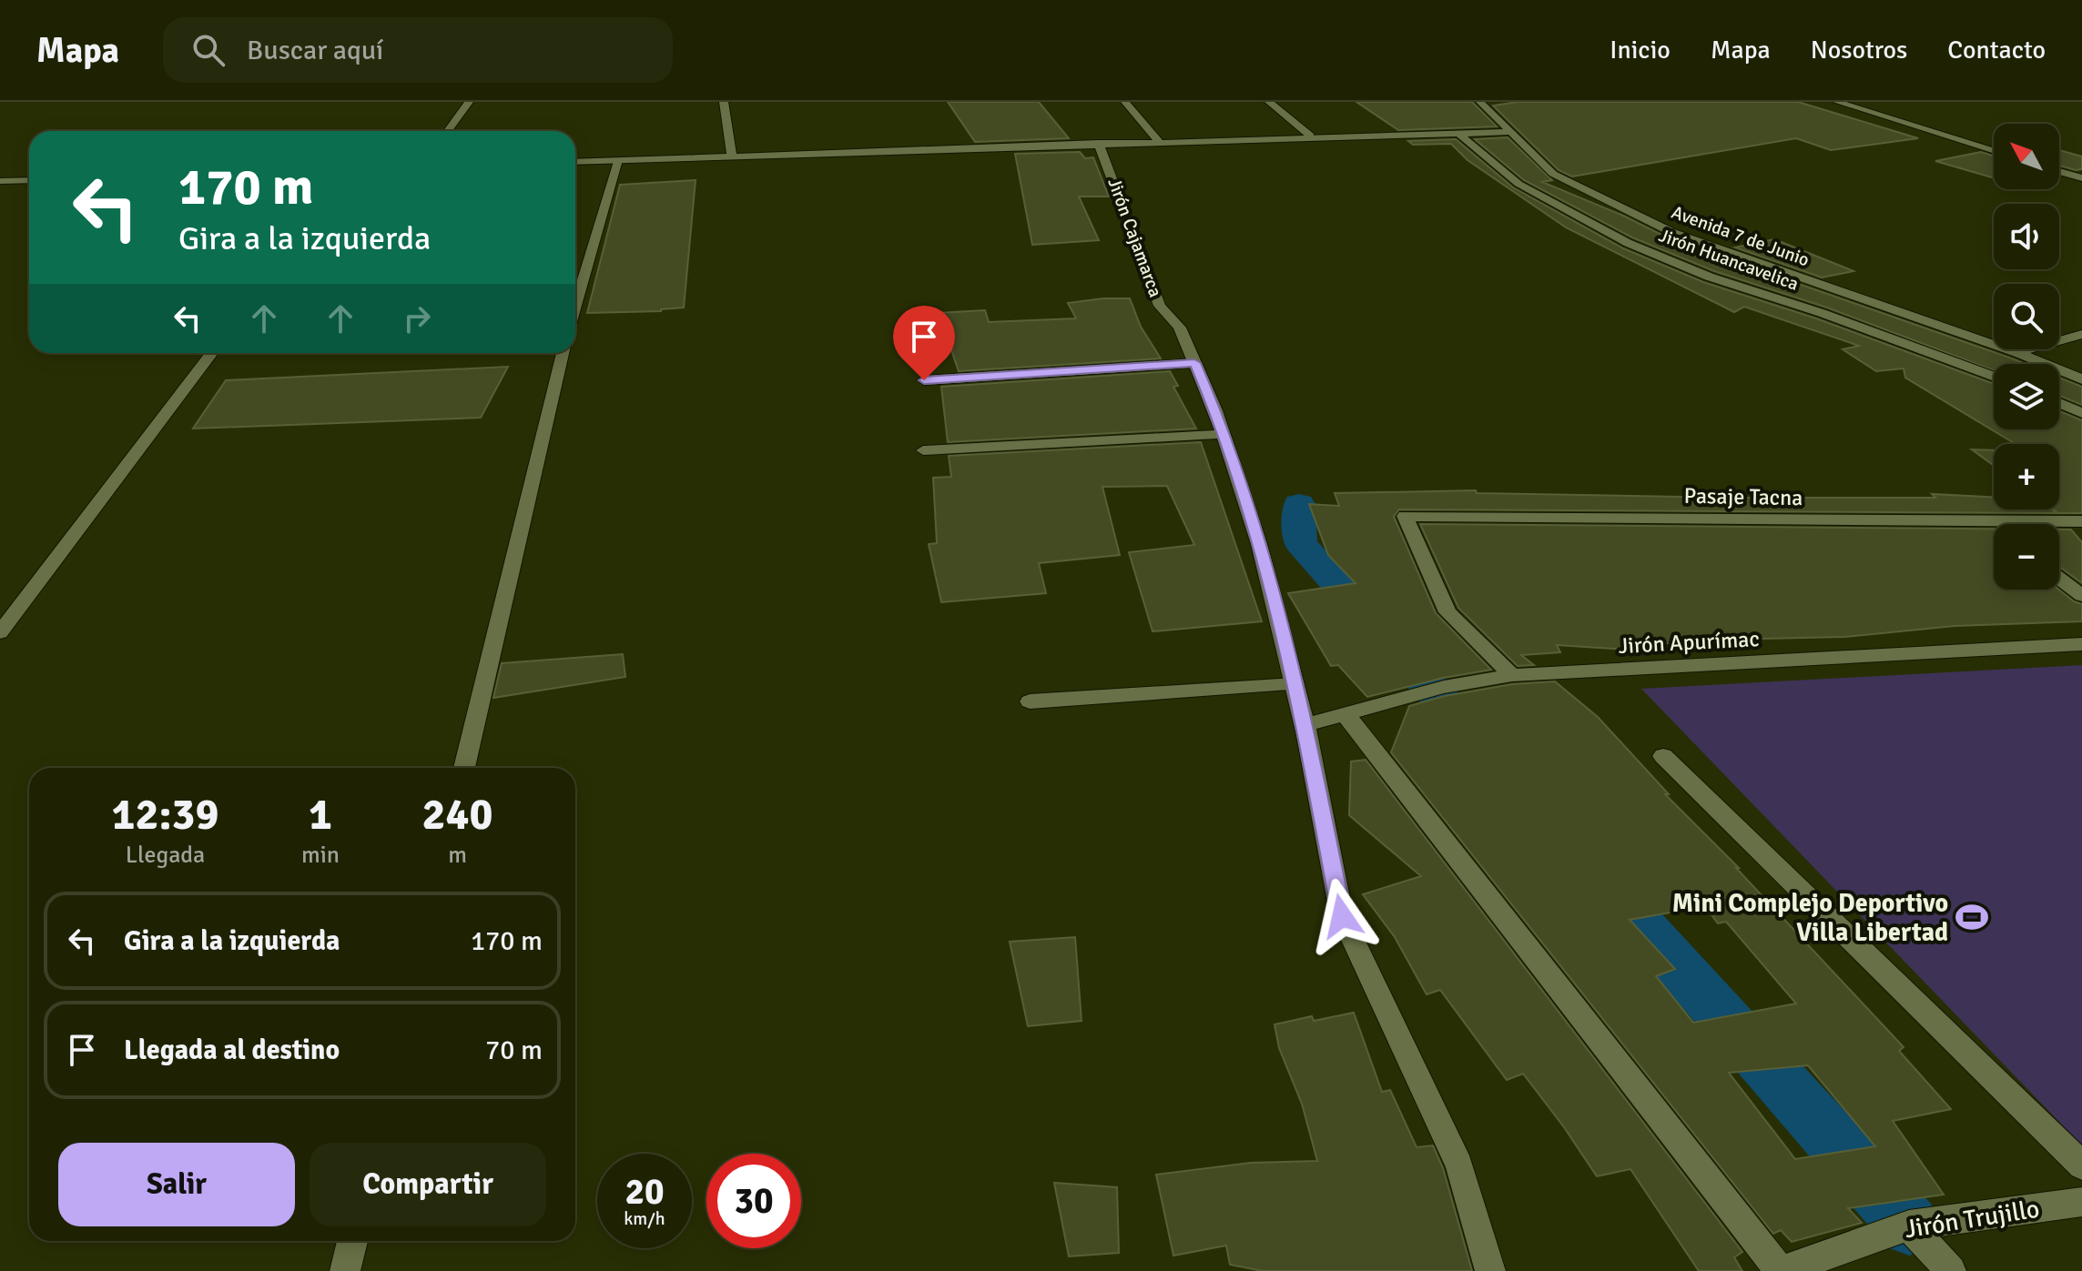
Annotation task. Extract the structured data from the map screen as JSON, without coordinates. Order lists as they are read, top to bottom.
{
  "streets": {
    "street": [
      "Avenida 7 de Junio",
      "Jirón Cajamarca",
      "Jirón Huancavelica",
      "Pasaje Tacna",
      "Jirón Apurímac",
      "Jirón Trujillo"
    ]
  },
  "crossings": [
    ["Jirón Cajamarca", "Jirón Apurímac"],
    ["Pasaje Tacna", "Jirón Apurímac"]
  ],
  "places": {
    "sports": ["Mini Complejo Deportivo Villa Libertad"]
  },
  "north": "top left",
  "page": {
    "header": "Mapa",
    "search": "Buscar aquí",
    "nav": [
      "Inicio",
      "Mapa",
      "Nosotros",
      "Contacto"
    ],
    "map_buttons": ["+", "−"],
    "turn": ["170 m", "Gira a la izquierda"],
    "eta": [
      "12:39",
      "Llegada",
      "1",
      "min",
      "240",
      "m"
    ],
    "list": [
      {
        "name": "Gira a la izquierda",
        "value": "170 m"
      },
      {
        "name": "Llegada al destino",
        "value": "70 m"
      }
    ],
    "buttons": ["Salir", "Compartir"],
    "speed": "20 km/h",
    "limit": "30"
  }
}
